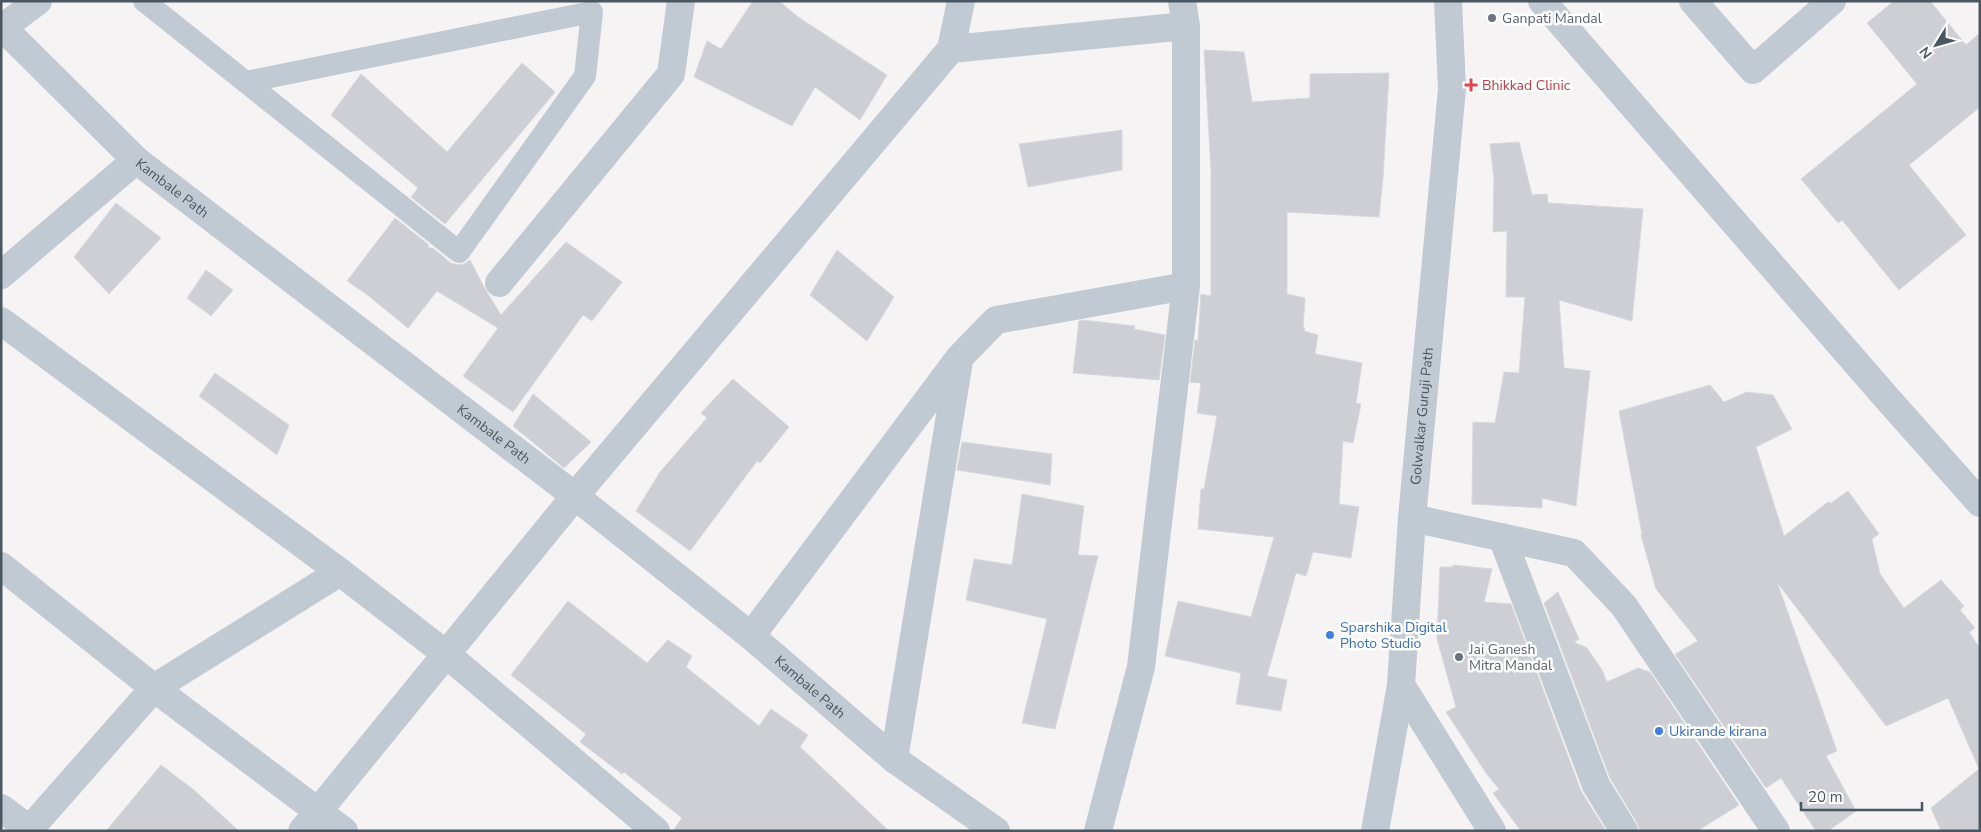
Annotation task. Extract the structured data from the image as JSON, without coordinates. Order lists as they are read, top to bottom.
{
  "streets": {
    "street": ["Kambale Path", "Golwalkar Guruji Path"]
  },
  "places": {
    "other": [
      "Ganpati Mandal",
      "Sparshika Digital Photo Studio",
      "Jai Ganesh Mitra Mandal",
      "Ukirande kirana"
    ],
    "health": ["Bhikkad Clinic"]
  },
  "scale_bar": "20 m",
  "north": "bottom left"
}
